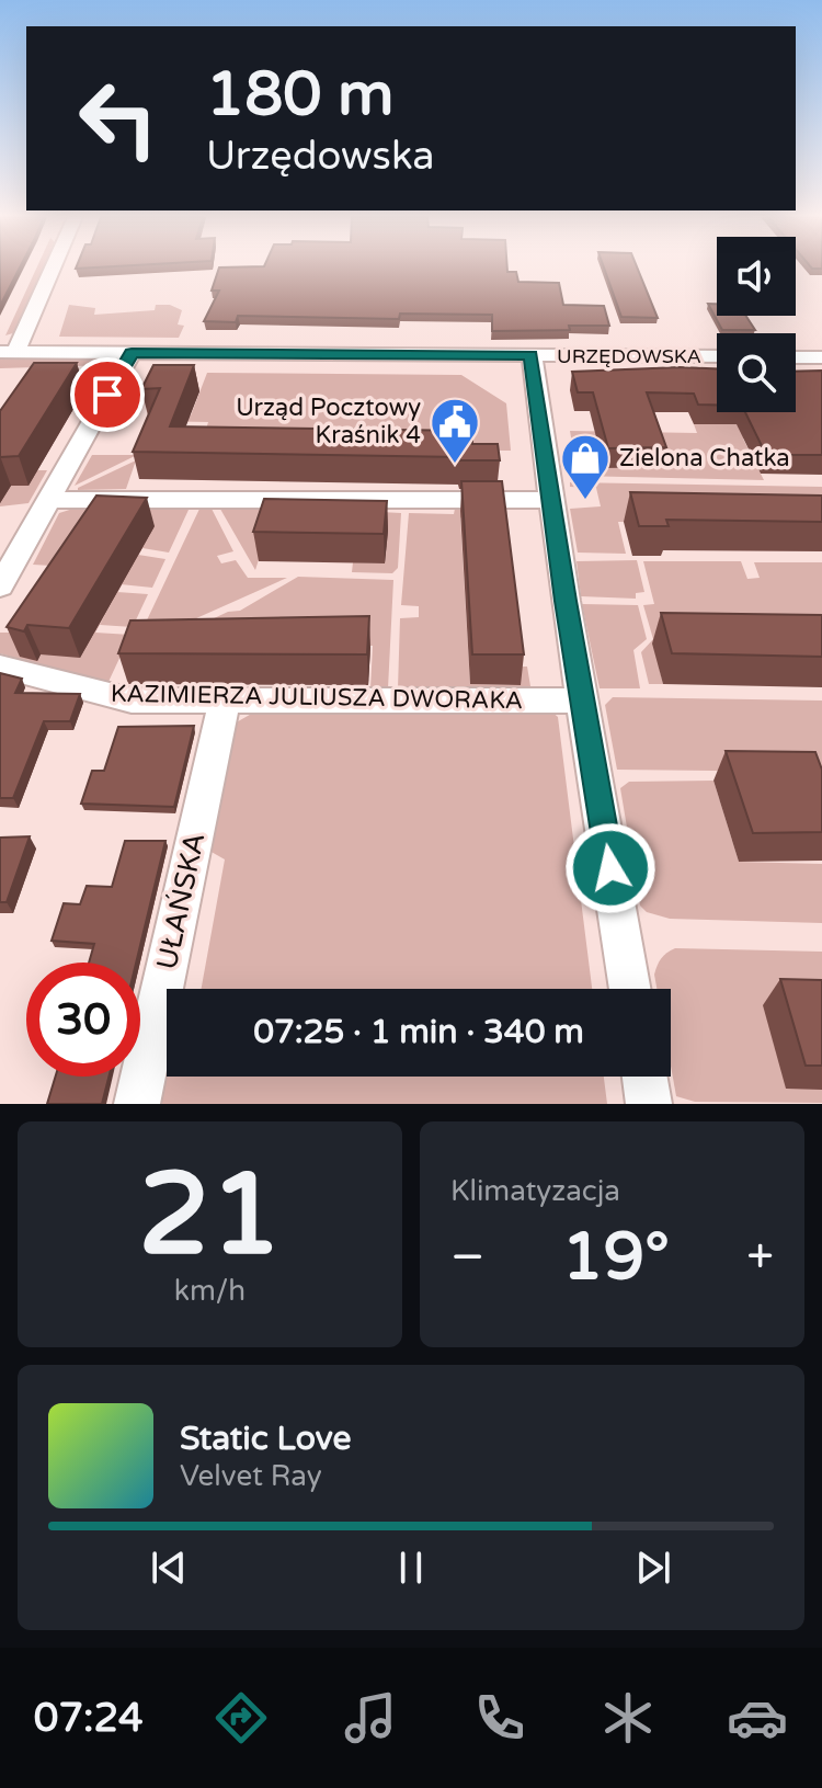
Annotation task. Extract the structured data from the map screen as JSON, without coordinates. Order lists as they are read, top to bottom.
{
  "streets": {
    "street": ["URZĘDOWSKA", "KAZIMIERZA JULIUSZA DWORAKA", "UŁAŃSKA"]
  },
  "crossings": [
    ["KAZIMIERZA JULIUSZA DWORAKA", "UŁAŃSKA"]
  ],
  "places": {
    "public building": ["Urząd Pocztowy Kraśnik 4"],
    "shop": ["Zielona Chatka"]
  },
  "page": {
    "turn": ["180 m", "Urzędowska"],
    "limit": "30",
    "trip": "07:25 · 1 min · 340 m",
    "tile": [
      ["21", "km/h"],
      "Klimatyzacja"
    ],
    "heat": ["−", "19°", "+"],
    "song": ["Static Love", "Velvet Ray"],
    "tabs": "07:24"
  }
}
